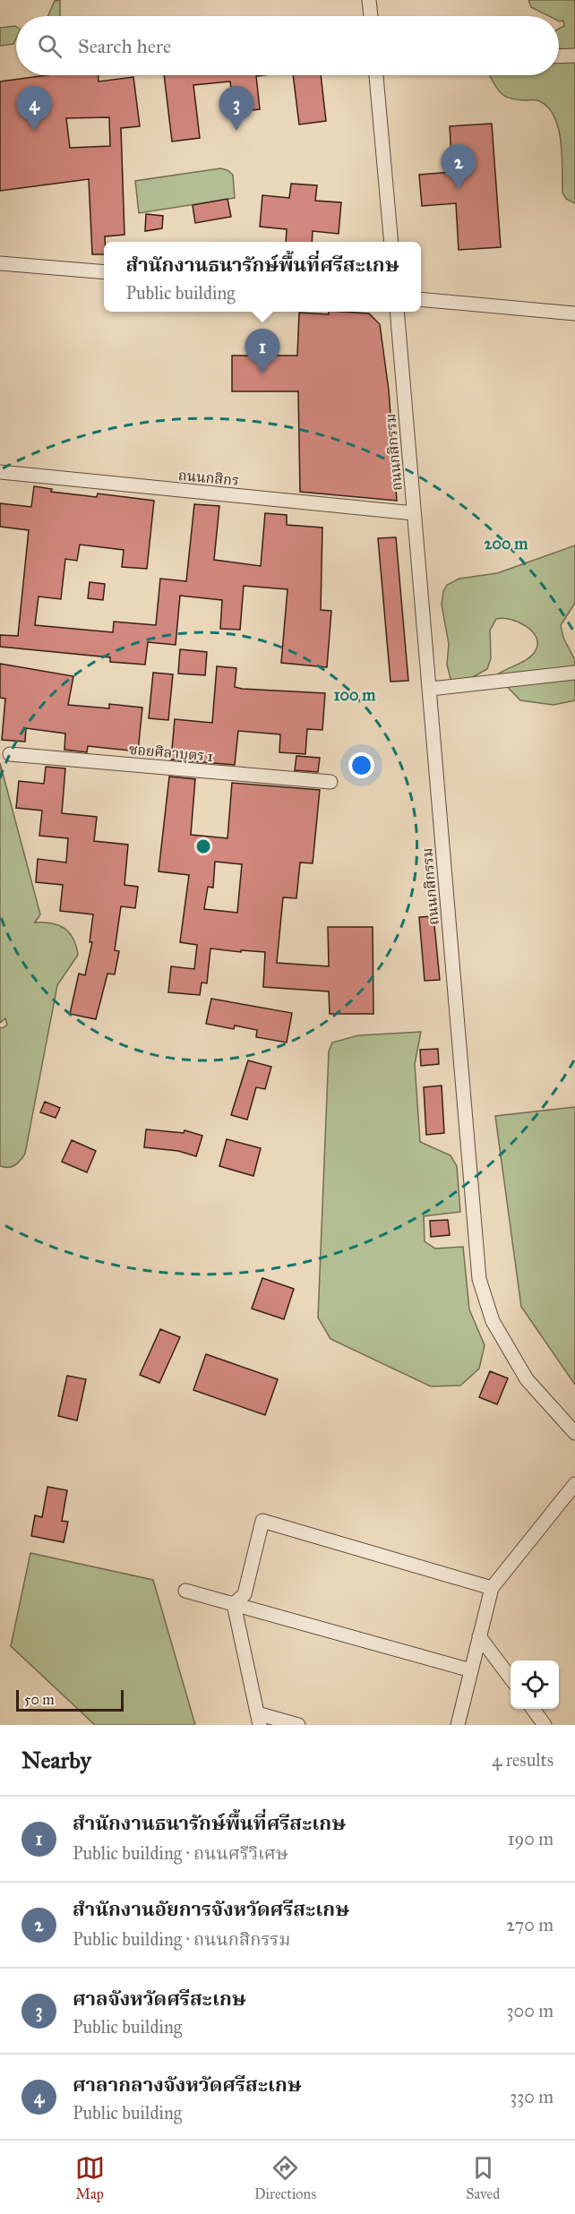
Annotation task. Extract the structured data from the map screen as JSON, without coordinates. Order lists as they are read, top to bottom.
{
  "streets": {
    "street": ["ถนนกสิกรรม", "ถนนกสิกร", "ซอยศิลาบุตร 1"]
  },
  "crossings": [
    ["ถนนกสิกรรม", "ถนนกสิกร"]
  ],
  "scale_bar": "50 m",
  "page": {
    "search": "Search here",
    "pins": [
      "3",
      "4",
      "2",
      "1"
    ],
    "popup": ["สำนักงานธนารักษ์พื้นที่ศรีสะเกษ", "Public building"],
    "scale": "50 m",
    "heading": ["Nearby", "4 results"],
    "list": [
      {
        "mark": "1",
        "name": "สำนักงานธนารักษ์พื้นที่ศรีสะเกษ",
        "note": "Public building · ถนนศรีวิเศษ",
        "value": "190 m"
      },
      {
        "mark": "2",
        "name": "สำนักงานอัยการจังหวัดศรีสะเกษ",
        "note": "Public building · ถนนกสิกรรม",
        "value": "270 m"
      },
      {
        "mark": "3",
        "name": "ศาลจังหวัดศรีสะเกษ",
        "note": "Public building",
        "value": "300 m"
      },
      {
        "mark": "4",
        "name": "ศาลากลางจังหวัดศรีสะเกษ",
        "note": "Public building",
        "value": "330 m"
      }
    ],
    "nav": ["Map", "Directions", "Saved"]
  },
  "rings": ["200 m", "100 m"]
}
